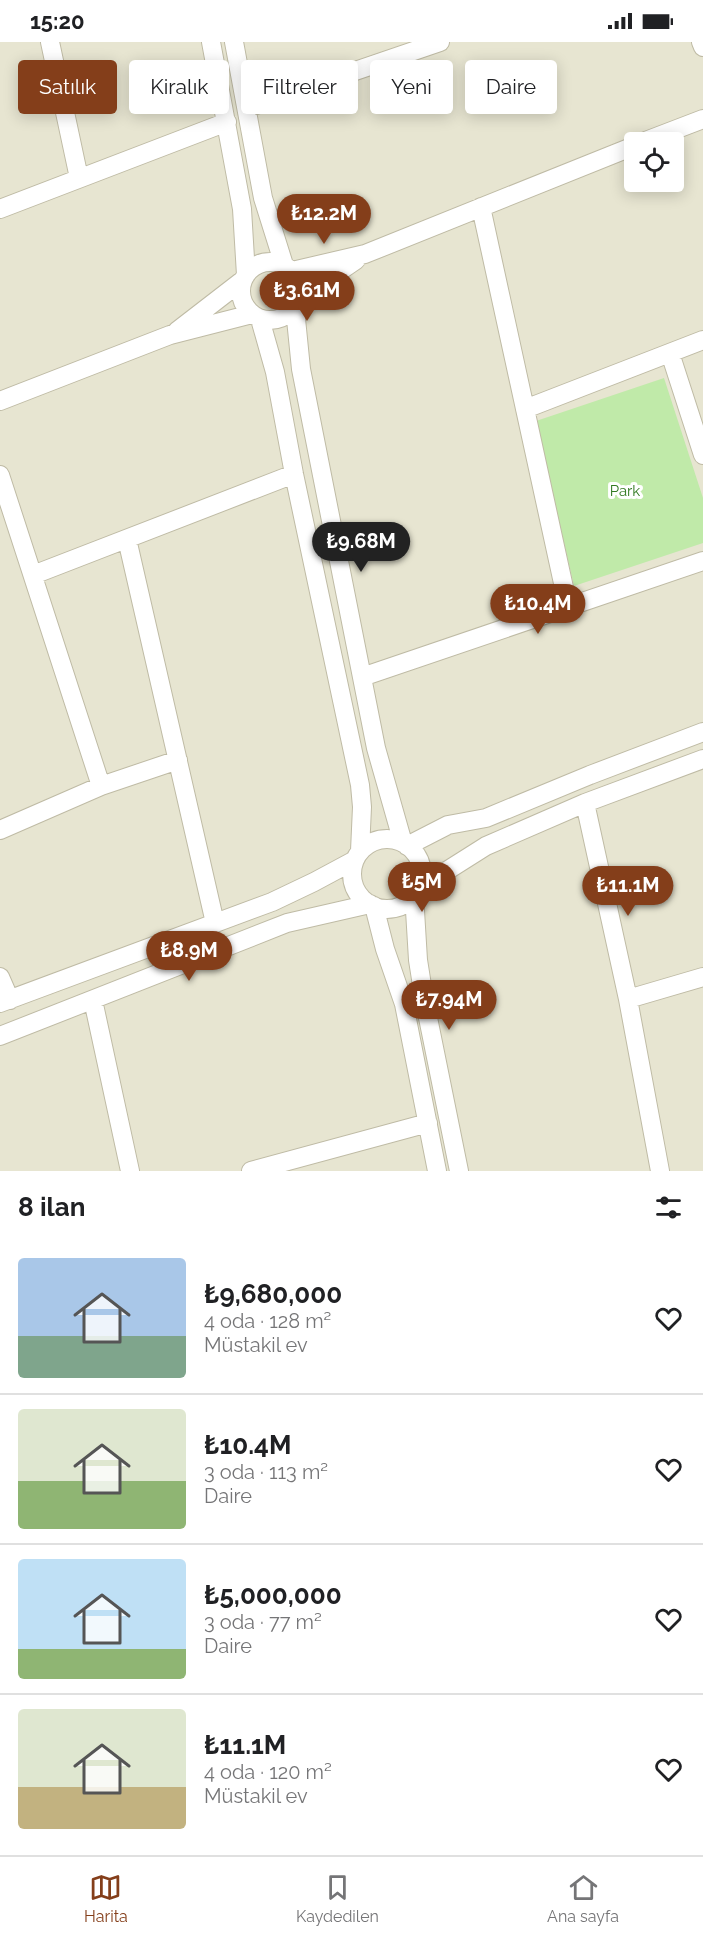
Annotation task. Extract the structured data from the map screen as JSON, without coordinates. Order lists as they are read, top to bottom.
{
  "parks": ["Park"],
  "page": {
    "status": "15:20",
    "chip": [
      "Satılık",
      "Kiralık",
      "Filtreler",
      "Yeni",
      "Daire"
    ],
    "price": [
      "₺12.2M",
      "₺3.61M",
      "₺9.68M",
      "₺10.4M",
      "₺5M",
      "₺11.1M",
      "₺8.9M",
      "₺7.94M"
    ],
    "heading": "8 ilan",
    "list": [
      {
        "name": "₺9,680,000",
        "note": "4 oda · 128 m² · Müstakil ev"
      },
      {
        "name": "₺10.4M",
        "note": "3 oda · 113 m² · Daire"
      },
      {
        "name": "₺5,000,000",
        "note": "3 oda · 77 m² · Daire"
      },
      {
        "name": "₺11.1M",
        "note": "4 oda · 120 m² · Müstakil ev"
      }
    ],
    "tabs": ["Harita", "Kaydedilen", "Ana sayfa"]
  }
}
